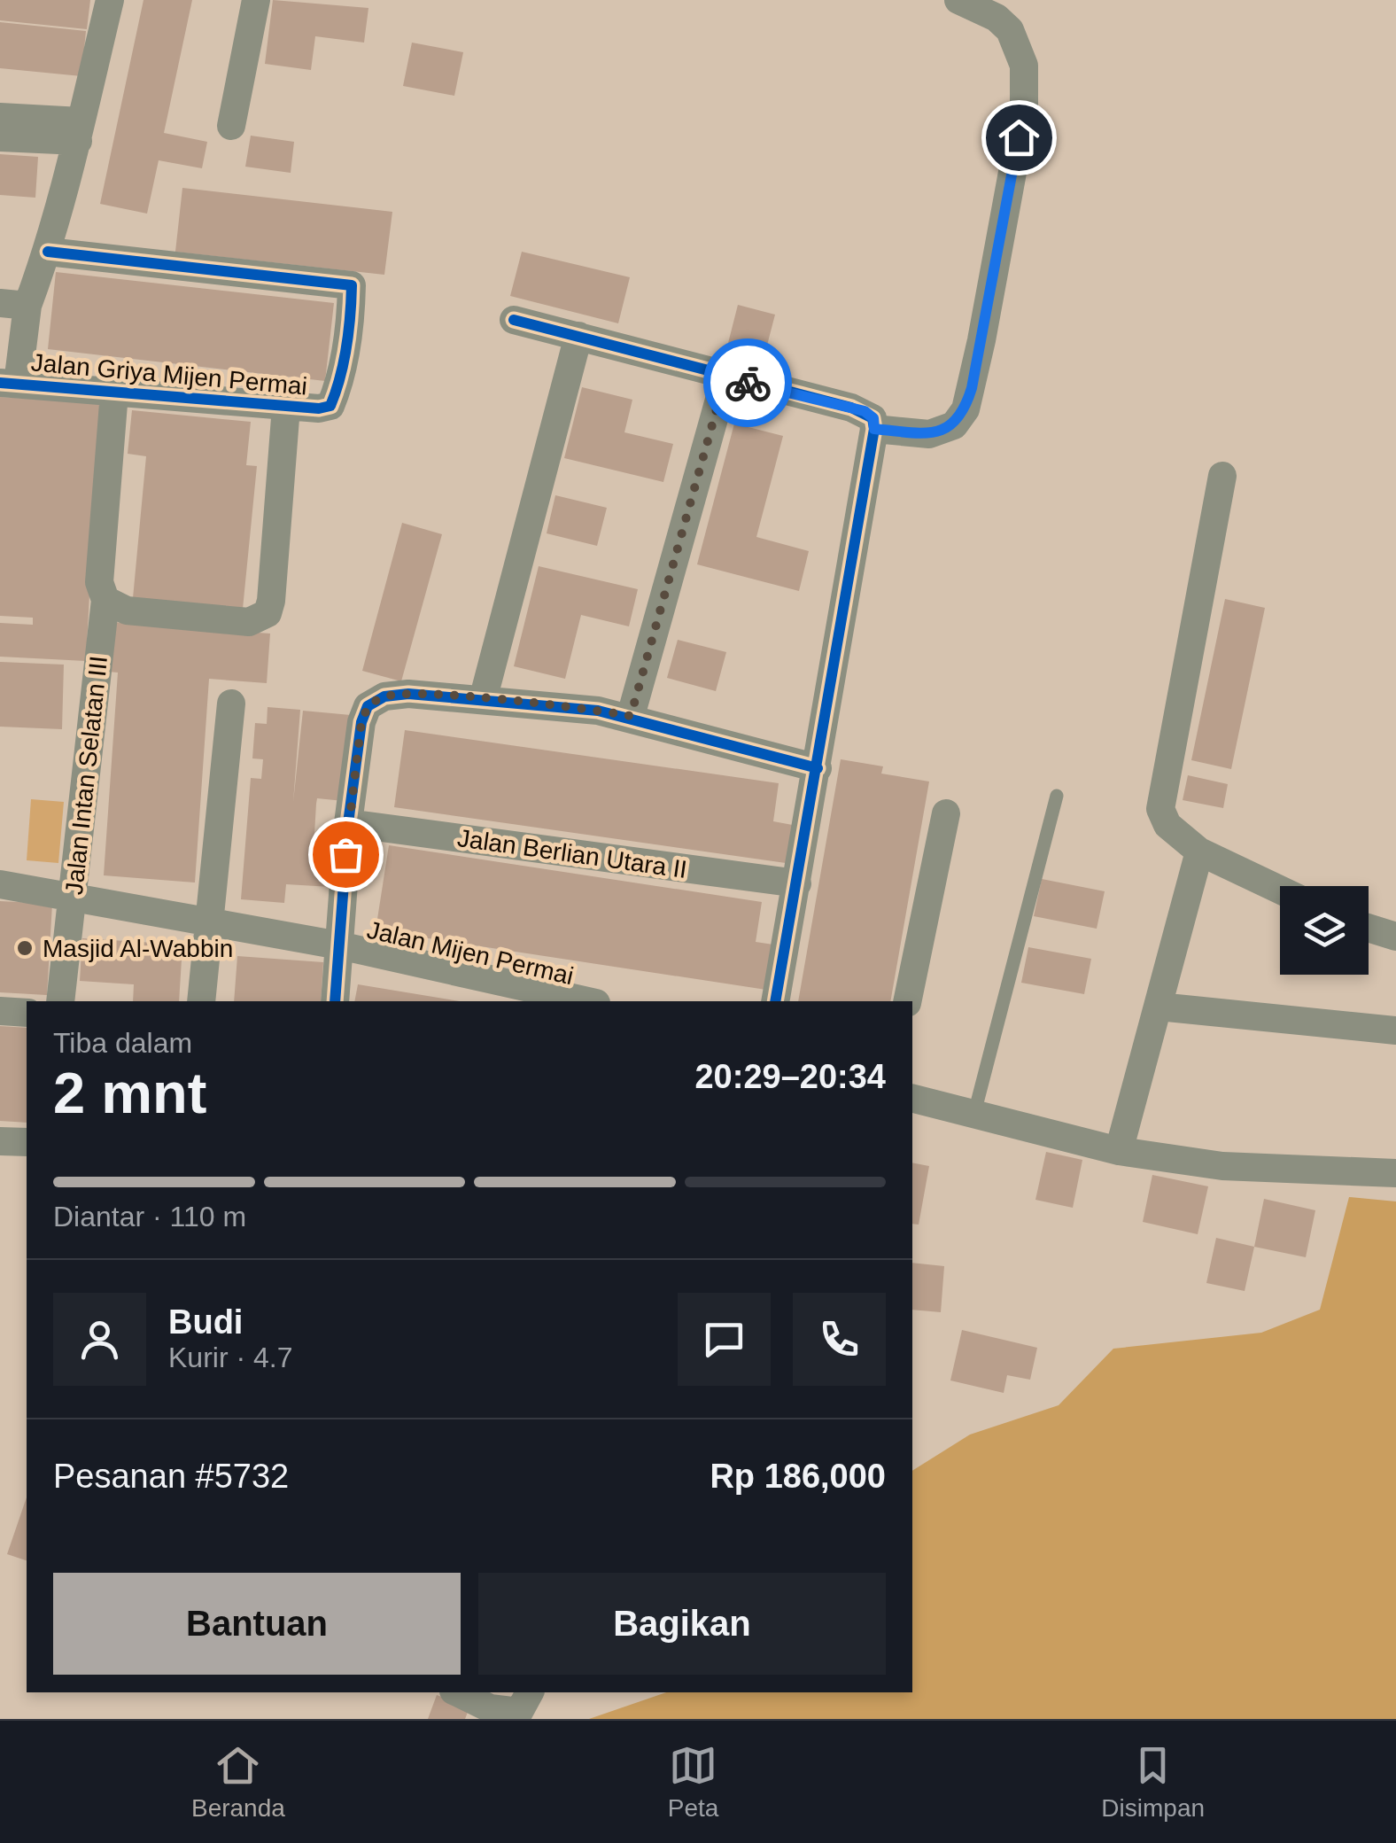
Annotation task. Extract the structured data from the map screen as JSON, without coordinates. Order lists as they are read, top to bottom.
{
  "streets": {
    "street": [
      "Jalan Griya Mijen Permai",
      "Jalan Intan Selatan III",
      "Jalan Berlian Utara II",
      "Jalan Mijen Permai"
    ]
  },
  "crossings": [
    ["Jalan Griya Mijen Permai", "Jalan Intan Selatan III"],
    ["Jalan Intan Selatan III", "Jalan Mijen Permai"]
  ],
  "places": ["Masjid Al-Wabbin"],
  "page": {
    "heading": ["2 mnt", "Tiba dalam", "20:29–20:34"],
    "panel": [
      "Budi",
      "Kurir · 4.7",
      "Pesanan #5732",
      "Rp 186,000"
    ],
    "bar": "Diantar · 110 m",
    "buttons": ["Bantuan", "Bagikan"],
    "tabs": ["Beranda", "Peta", "Disimpan"]
  }
}
